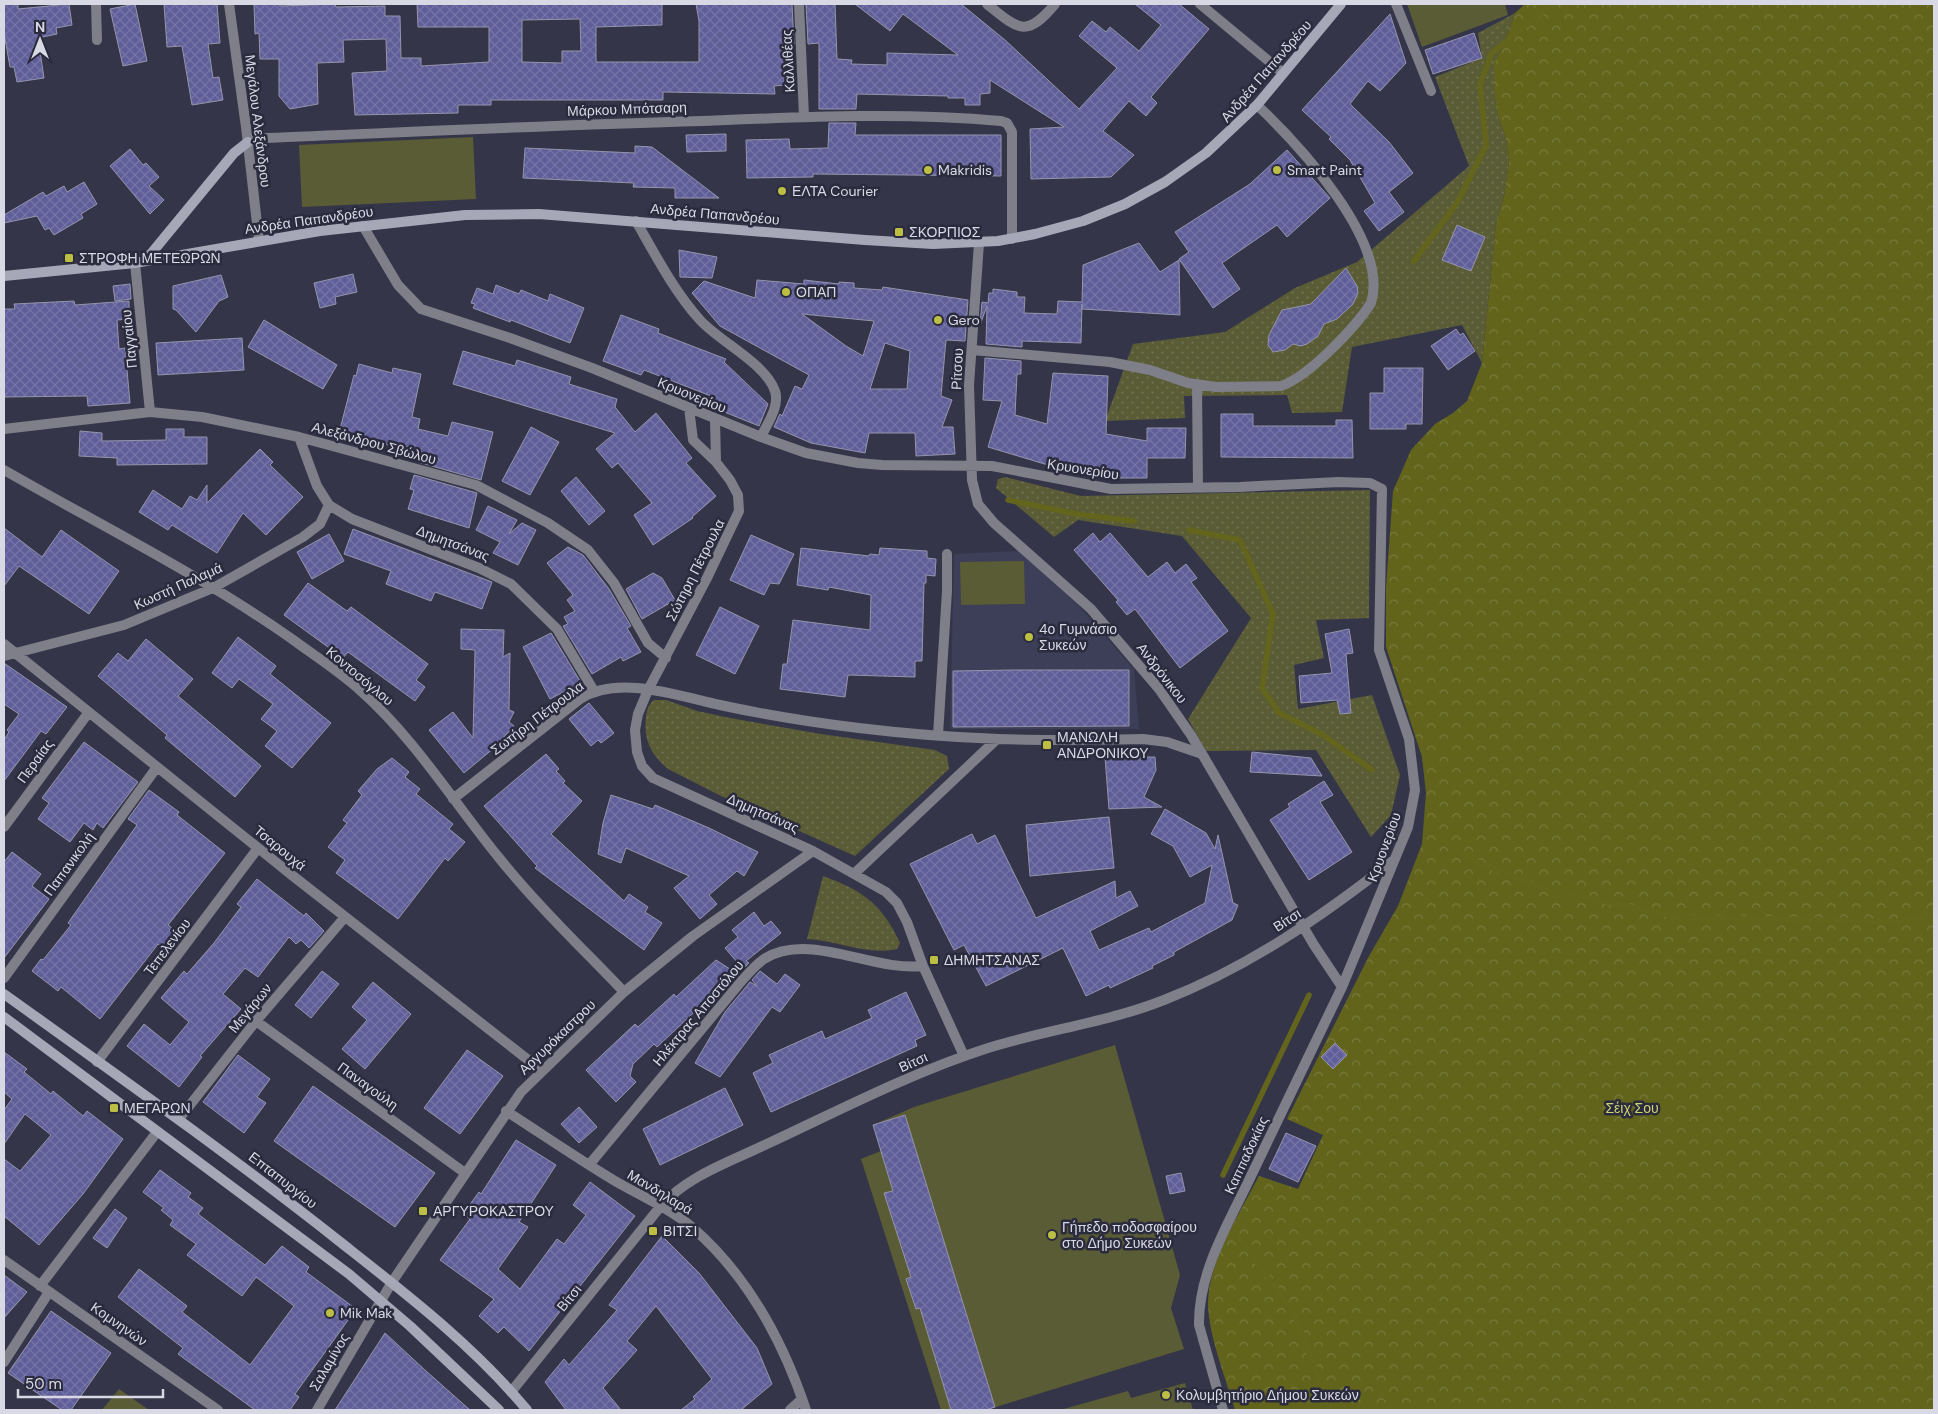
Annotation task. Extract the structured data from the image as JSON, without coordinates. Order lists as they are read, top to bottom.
{
  "streets": {
    "main road": ["Ανδρέα Παπανδρέου", "Επταπυργίου"],
    "street": [
      "Καλλιθέας",
      "Μάρκου Μπότσαρη",
      "Μεγάλου Αλεξάνδρου",
      "Παγγαίου",
      "Ρίτσου",
      "Κρυονερίου",
      "Αλεξάνδρου Σβώλου",
      "Δημητσάνας",
      "Σώτηρη Πέτρουλα",
      "Κωστή Παλαμά",
      "Ανδρόνικου",
      "Κοντοσόγλου",
      "Σωτήρη Πέτρουλα",
      "Περαίας",
      "Τσαρουχά",
      "Παπανικολή",
      "Βίτσι",
      "Τεπελενίου",
      "Μεγάρων",
      "Ηλέκτρας Αποστόλου",
      "Αργυρόκαστρου",
      "Παναγούλη",
      "Καππαδοκίας",
      "Μανδηλαρά",
      "Κομνηνών",
      "Σαλαμίνος"
    ]
  },
  "crossings": [
    ["Καλλιθέας", "Μάρκου Μπότσαρη"],
    ["Ανδρέα Παπανδρέου", "Μάρκου Μπότσαρη"],
    ["Ανδρέα Παπανδρέου", "Μεγάλου Αλεξάνδρου"],
    ["Ανδρέα Παπανδρέου", "Παγγαίου"],
    ["Ανδρέα Παπανδρέου", "Ρίτσου"],
    ["Ανδρέα Παπανδρέου", "Κρυονερίου"],
    ["Μάρκου Μπότσαρη", "Μεγάλου Αλεξάνδρου"],
    ["Παγγαίου", "Αλεξάνδρου Σβώλου"],
    ["Ρίτσου", "Κρυονερίου"],
    ["Ρίτσου", "Ανδρόνικου"],
    ["Κρυονερίου", "Σώτηρη Πέτρουλα"],
    ["Κρυονερίου", "Ανδρόνικου"],
    ["Κρυονερίου", "Βίτσι"],
    ["Κρυονερίου", "Καππαδοκίας"],
    ["Αλεξάνδρου Σβώλου", "Δημητσάνας"],
    ["Αλεξάνδρου Σβώλου", "Σώτηρη Πέτρουλα"],
    ["Δημητσάνας", "Σώτηρη Πέτρουλα"],
    ["Δημητσάνας", "Κωστή Παλαμά"],
    ["Δημητσάνας", "Σωτήρη Πέτρουλα"],
    ["Δημητσάνας", "Βίτσι"],
    ["Δημητσάνας", "Ηλέκτρας Αποστόλου"],
    ["Δημητσάνας", "Αργυρόκαστρου"],
    ["Σώτηρη Πέτρουλα", "Σωτήρη Πέτρουλα"],
    ["Κωστή Παλαμά", "Κοντοσόγλου"],
    ["Κωστή Παλαμά", "Τσαρουχά"],
    ["Ανδρόνικου", "Σωτήρη Πέτρουλα"],
    ["Ανδρόνικου", "Βίτσι"],
    ["Κοντοσόγλου", "Σωτήρη Πέτρουλα"],
    ["Κοντοσόγλου", "Αργυρόκαστρου"],
    ["Περαίας", "Τσαρουχά"],
    ["Τσαρουχά", "Παπανικολή"],
    ["Τσαρουχά", "Τεπελενίου"],
    ["Τσαρουχά", "Μεγάρων"],
    ["Τσαρουχά", "Αργυρόκαστρου"],
    ["Βίτσι", "Επταπυργίου"],
    ["Βίτσι", "Μανδηλαρά"],
    ["Τεπελενίου", "Επταπυργίου"],
    ["Μεγάρων", "Παναγούλη"],
    ["Μεγάρων", "Επταπυργίου"],
    ["Ηλέκτρας Αποστόλου", "Μανδηλαρά"],
    ["Αργυρόκαστρου", "Παναγούλη"],
    ["Αργυρόκαστρου", "Επταπυργίου"],
    ["Αργυρόκαστρου", "Μανδηλαρά"],
    ["Αργυρόκαστρου", "Σαλαμίνος"]
  ],
  "parks": ["Σέιχ Σου"],
  "places": {
    "other": [
      "Makridis",
      "Smart Paint",
      "ΕΛΤΑ Courier",
      "ΟΠΑΠ",
      "Gero",
      "4ο Γυμνάσιο Συκεών",
      "Γήπεδο ποδοσφαίρου στο Δήμο Συκεών",
      "Mik Mak",
      "Κολυμβητήριο Δήμου Συκεών"
    ],
    "transit": [
      "ΣΚΟΡΠΙΟΣ",
      "ΣΤΡΟΦΗ ΜΕΤΕΩΡΩΝ",
      "ΜΑΝΩΛΗ ΑΝΔΡΟΝΙΚΟΥ",
      "ΔΗΜΗΤΣΑΝΑΣ",
      "ΜΕΓΑΡΩΝ",
      "ΑΡΓΥΡΟΚΑΣΤΡΟΥ",
      "ΒΙΤΣΙ"
    ]
  },
  "scale_bar": "50 m",
  "north": "top"
}
